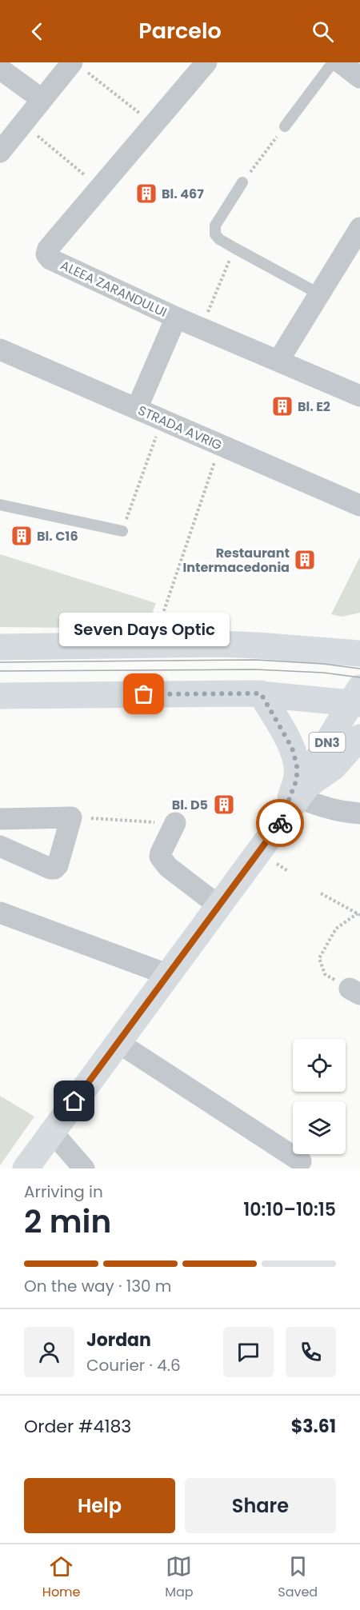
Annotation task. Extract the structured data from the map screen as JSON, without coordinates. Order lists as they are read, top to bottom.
{
  "streets": {
    "main road": ["DN3"],
    "street": ["ALEEA ZARANDULUI", "STRADA AVRIG"]
  },
  "places": {
    "building": [
      "Bl. 467",
      "Bl. E2",
      "Bl. C16",
      "Restaurant Intermacedonia",
      "Bl. D5"
    ],
    "other": ["Seven Days Optic"]
  },
  "page": {
    "header": "Parcelo",
    "bubble": "Seven Days Optic",
    "heading": ["2 min", "Arriving in", "10:10–10:15"],
    "panel": [
      "Jordan",
      "Courier · 4.6",
      "Order #4183",
      "$3.61"
    ],
    "bar": "On the way · 130 m",
    "buttons": ["Help", "Share"],
    "tabs": ["Home", "Map", "Saved"]
  }
}
